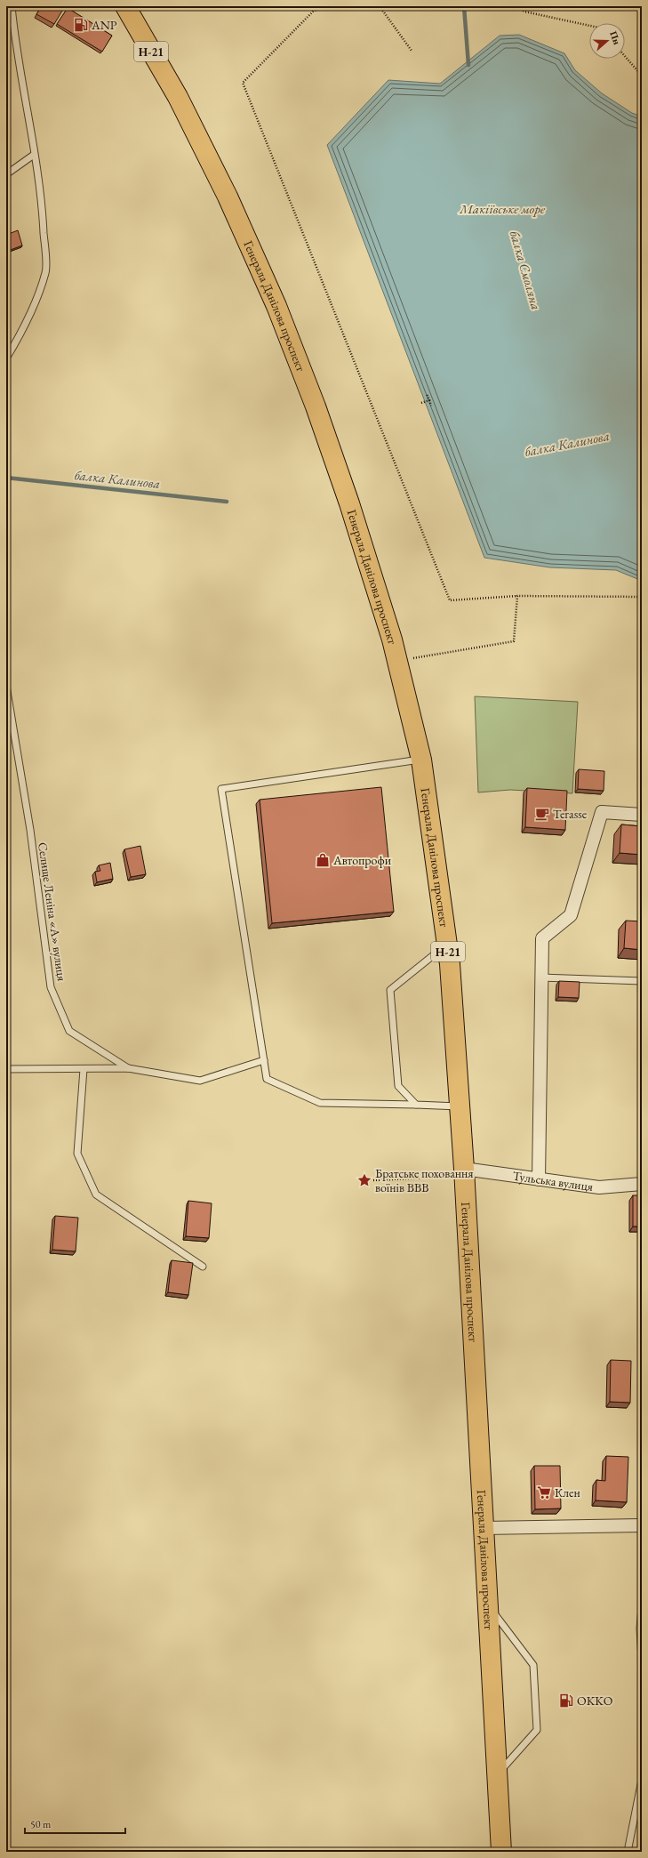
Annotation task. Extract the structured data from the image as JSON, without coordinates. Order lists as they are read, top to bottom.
{
  "streets": {
    "main road": ["Н-21", "Генерала Данілова проспект"],
    "street": ["Тульська вулиця"],
    "lane": ["Селище Леніна «А» вулиця"]
  },
  "crossings": [
    ["Генерала Данілова проспект", "Тульська вулиця"]
  ],
  "water": ["Макіївське море", "балка Смоляна", "балка Калинова"],
  "places": {
    "fuel station": ["ANP", "OKKO"],
    "cafe": ["Terasse"],
    "shop": ["Автопрофи"],
    "place": ["Братське поховання воїнів ВВВ"],
    "supermarket": ["Клен"]
  },
  "scale_bar": "50 m",
  "north": "right"
}
